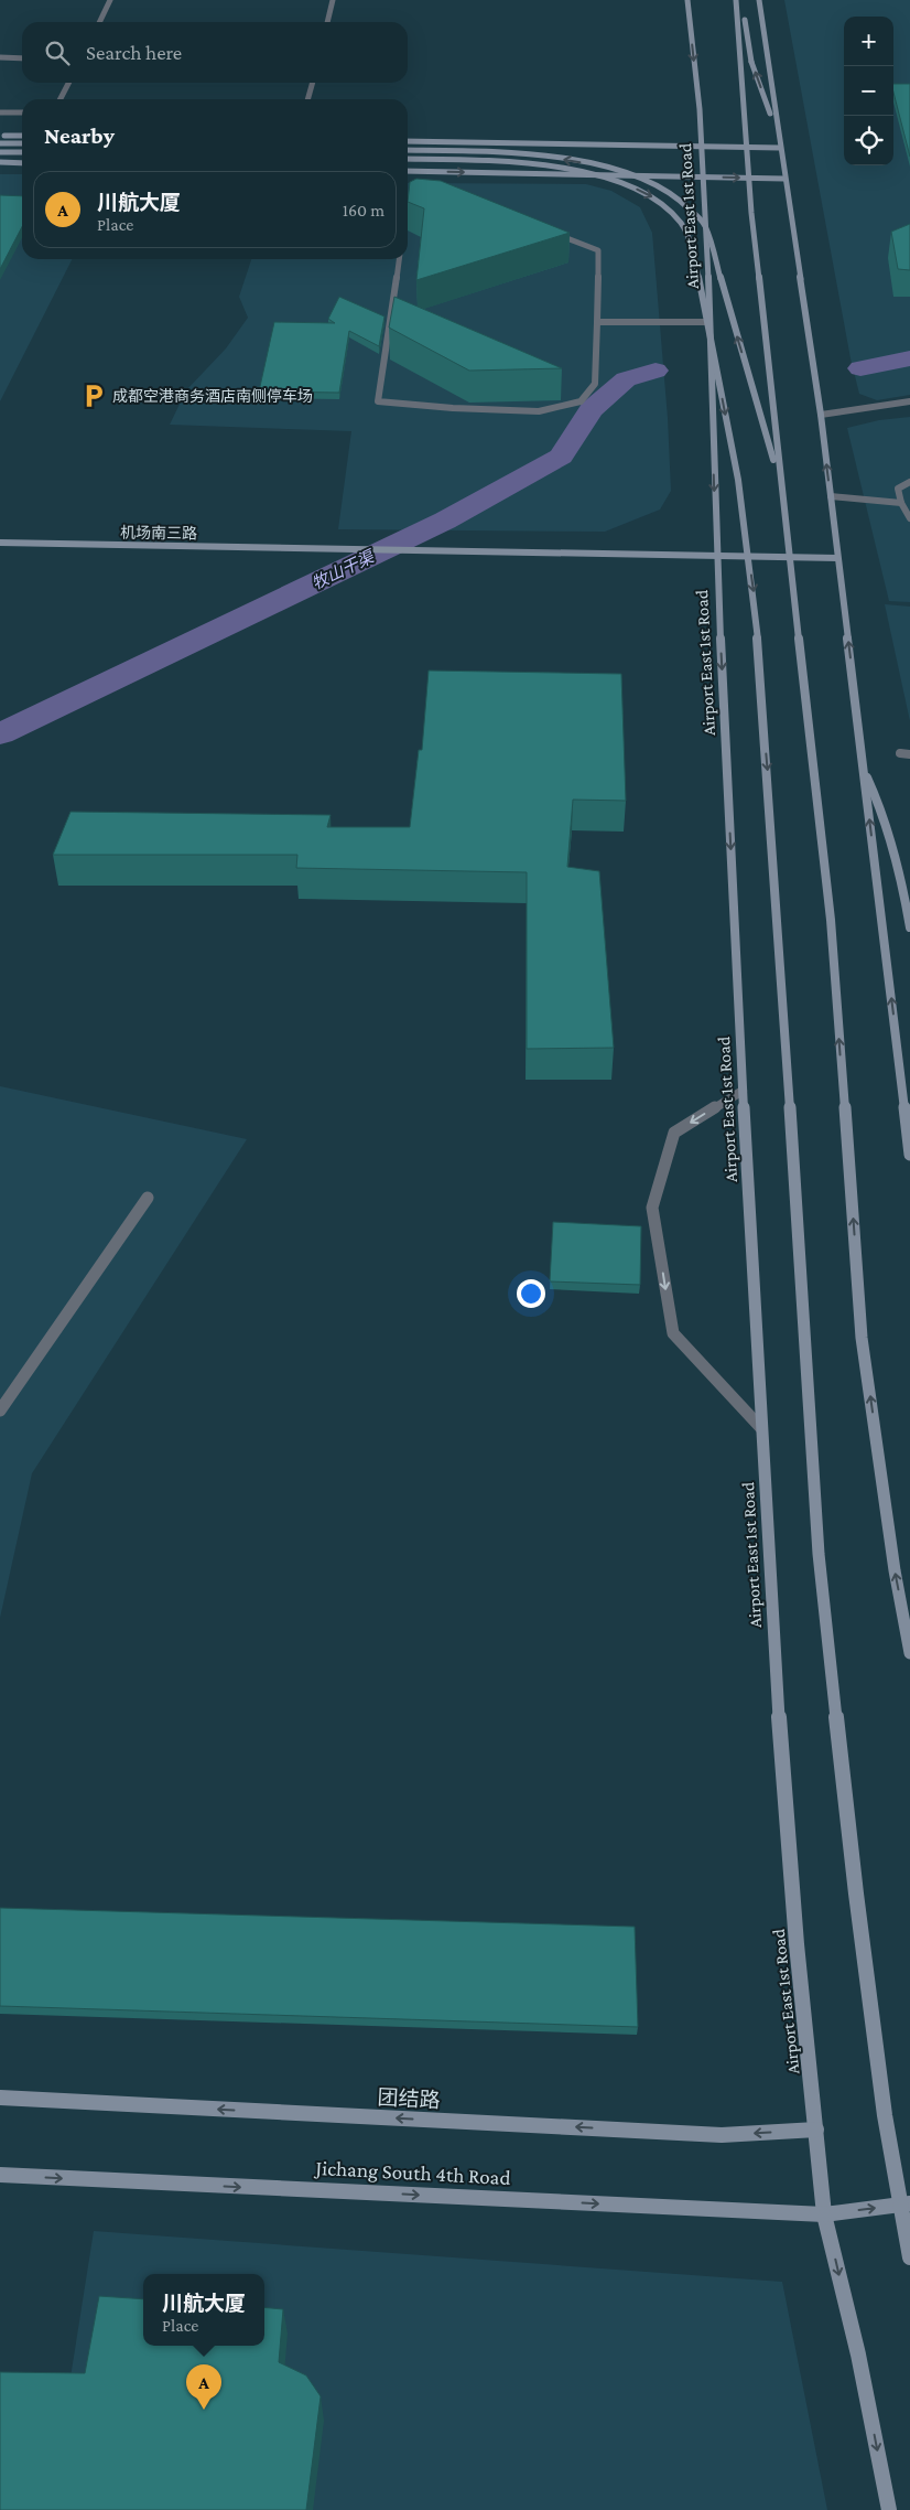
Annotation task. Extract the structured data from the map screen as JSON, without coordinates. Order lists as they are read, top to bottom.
{
  "streets": {
    "main road": [
      "Airport East 1st Road",
      "机场南三路",
      "团结路",
      "Jichang South 4th Road"
    ]
  },
  "crossings": [
    ["Airport East 1st Road", "机场南三路"],
    ["Airport East 1st Road", "团结路"],
    ["Airport East 1st Road", "Jichang South 4th Road"]
  ],
  "one_way": ["团结路", "Jichang South 4th Road"],
  "water": ["牧山干渠"],
  "places": {
    "parking": ["成都空港商务酒店南侧停车场"]
  },
  "page": {
    "map_buttons": ["+", "−"],
    "search": "Search here",
    "heading": "Nearby",
    "list": [
      {
        "mark": "A",
        "name": "川航大厦",
        "note": "Place",
        "value": "160 m"
      }
    ],
    "popup": ["川航大厦", "Place"],
    "pins": "A"
  }
}
